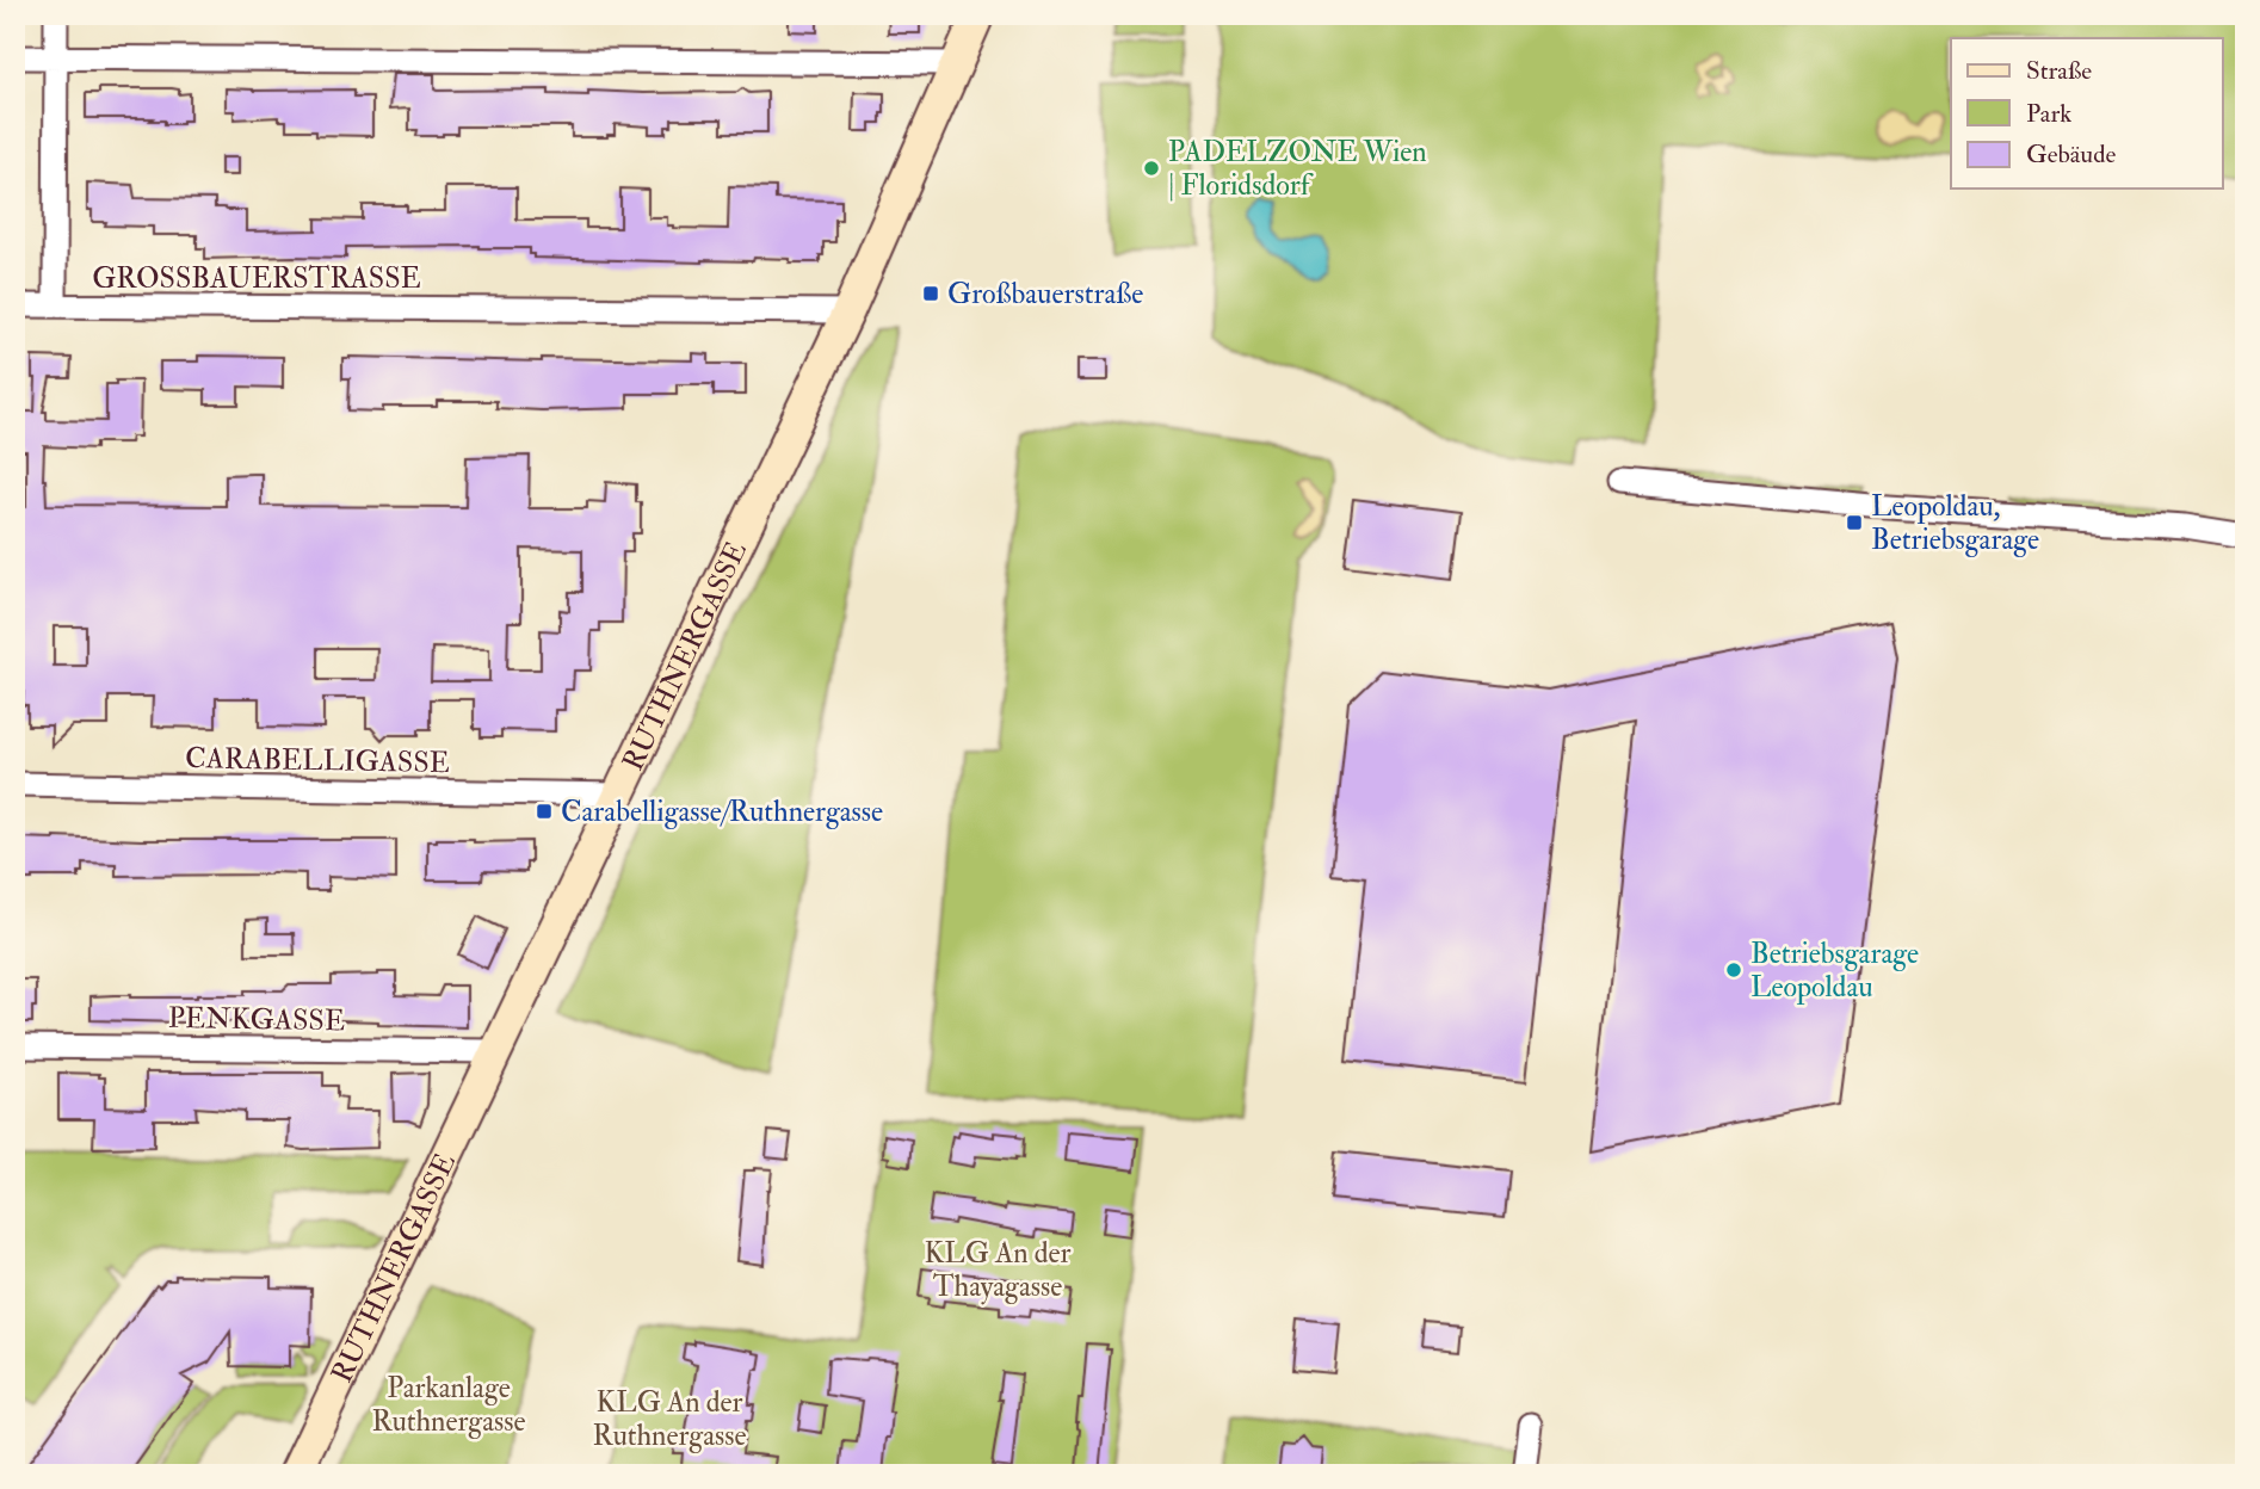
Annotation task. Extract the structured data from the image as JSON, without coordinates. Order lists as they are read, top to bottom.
{
  "streets": {
    "street": [
      "GROSSBAUERSTRASSE",
      "RUTHNERGASSE",
      "CARABELLIGASSE",
      "PENKGASSE"
    ]
  },
  "crossings": [
    ["GROSSBAUERSTRASSE", "RUTHNERGASSE"],
    ["RUTHNERGASSE", "CARABELLIGASSE"],
    ["RUTHNERGASSE", "PENKGASSE"]
  ],
  "parks": ["KLG An der Thayagasse", "Parkanlage Ruthnergasse", "KLG An der Ruthnergasse"],
  "places": {
    "other": ["PADELZONE Wien | Floridsdorf", "Betriebsgarage Leopoldau"],
    "transit": ["Großbauerstraße", "Leopoldau, Betriebsgarage", "Carabelligasse/Ruthnergasse"]
  },
  "legend": ["Straße", "Park", "Gebäude"]
}
